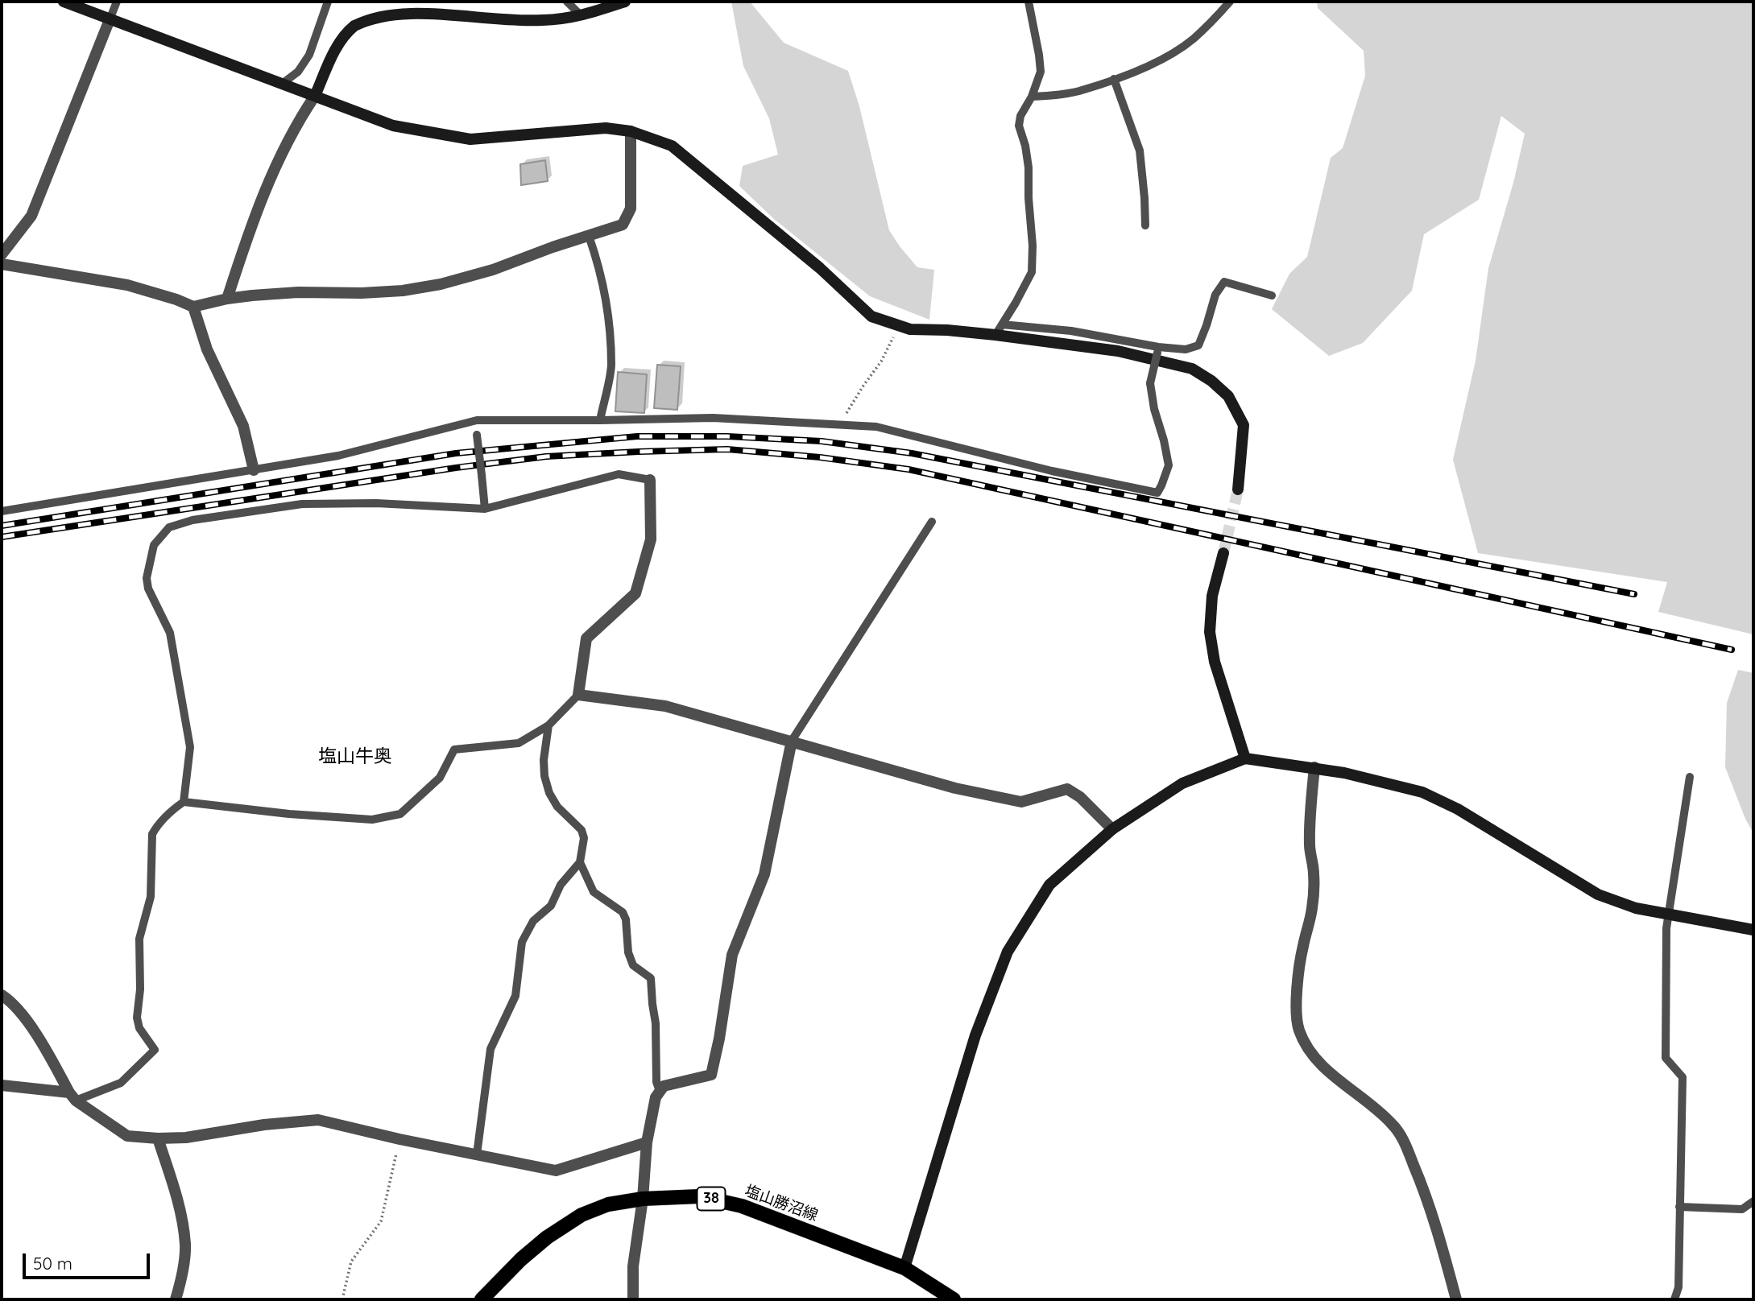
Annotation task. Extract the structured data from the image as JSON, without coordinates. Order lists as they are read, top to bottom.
{
  "streets": {
    "main road": ["38", "塩山勝沼線"]
  },
  "districts": ["塩山牛奥"],
  "scale_bar": "50 m"
}
